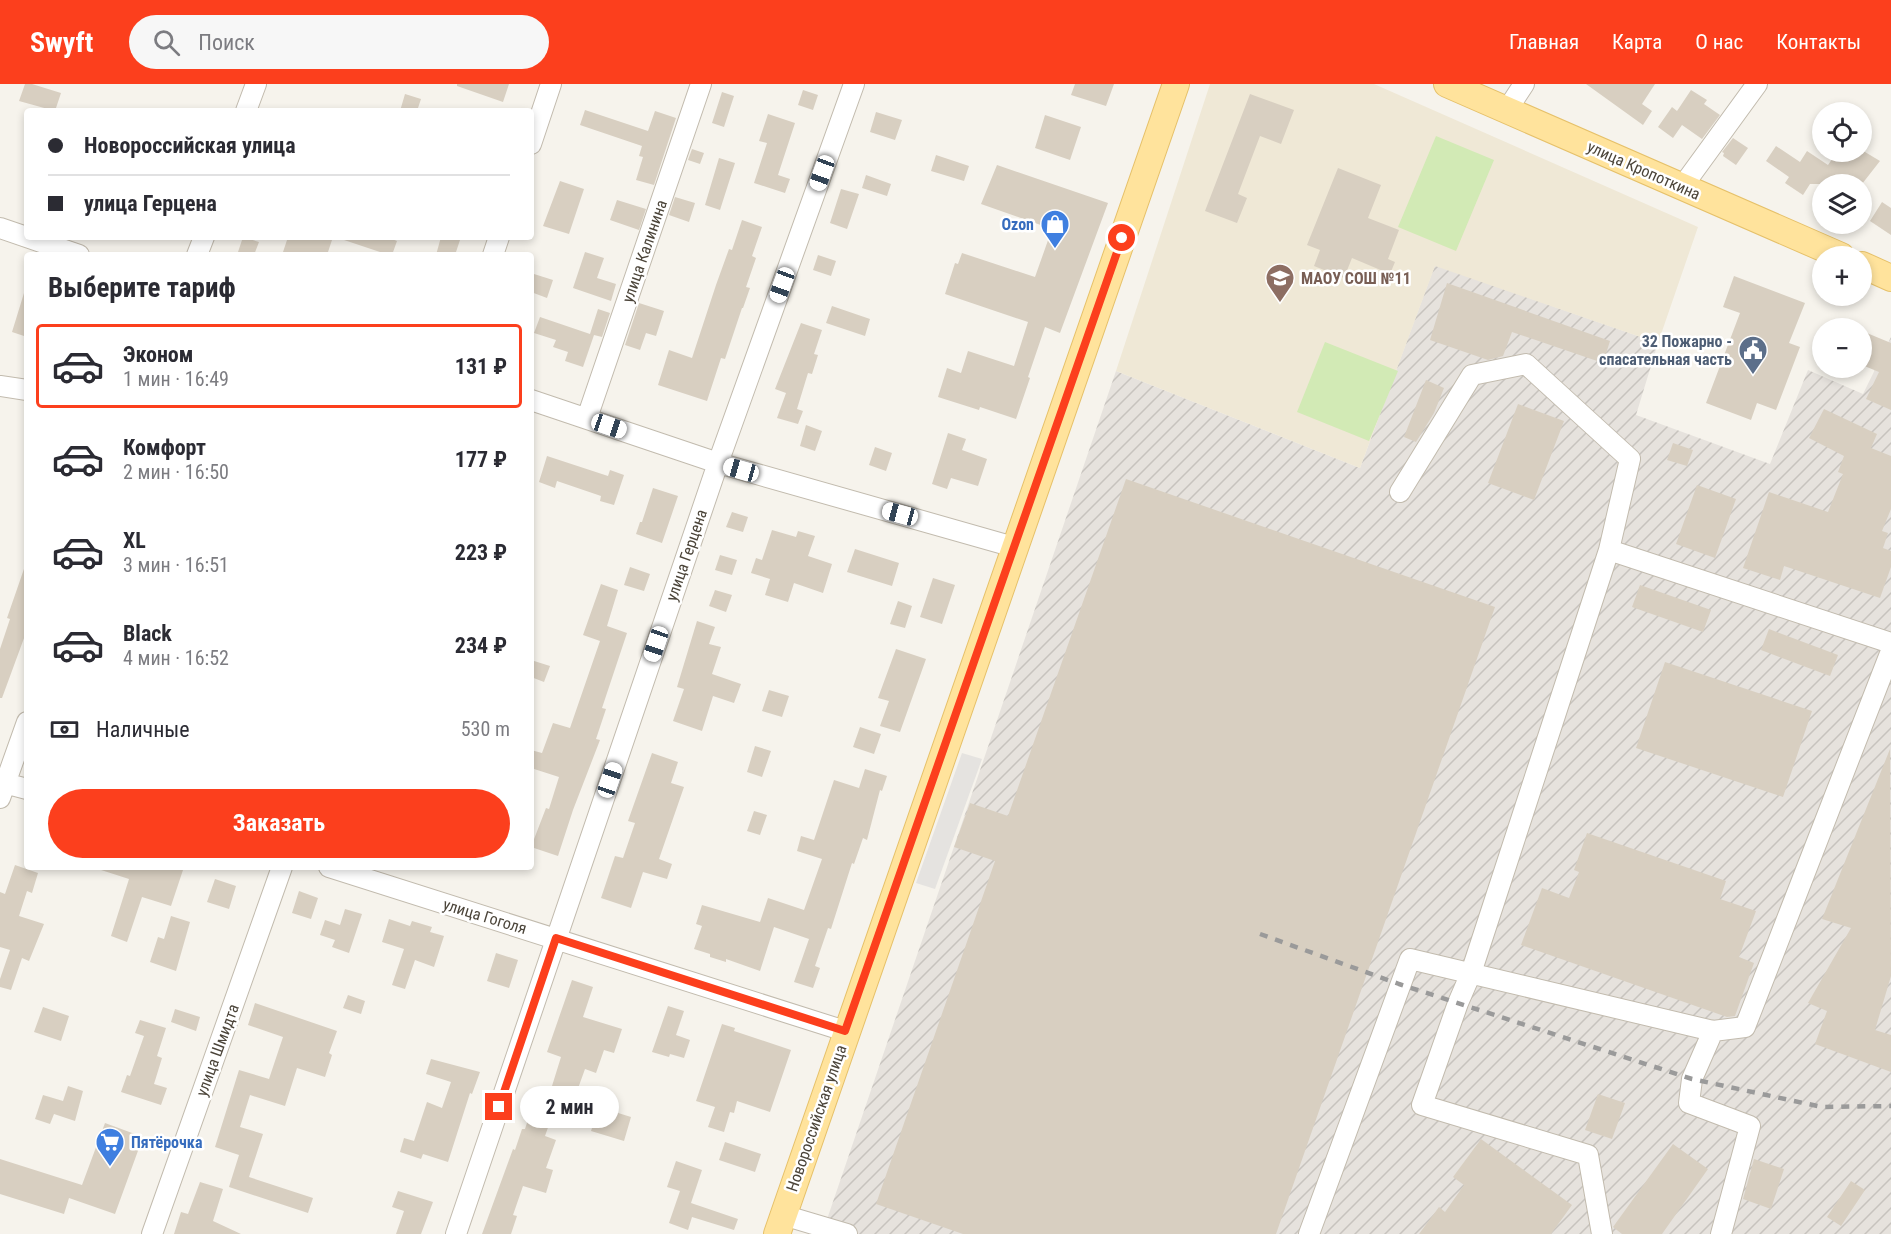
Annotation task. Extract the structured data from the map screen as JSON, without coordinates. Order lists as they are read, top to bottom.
{
  "streets": {
    "main road": ["улица Кропоткина", "Новороссийская улица"],
    "street": [
      "улица Калинина",
      "улица Герцена",
      "улица Гоголя",
      "улица Шмидта"
    ]
  },
  "crossings": [
    ["улица Герцена", "улица Гоголя"],
    ["улица Гоголя", "Новороссийская улица"]
  ],
  "places": {
    "shop": ["Ozon"],
    "school or university": ["МАОУ СОШ №11"],
    "public building": ["32 Пожарно - спасательная часть"],
    "supermarket": ["Пятёрочка"]
  },
  "page": {
    "header": "Swyft",
    "search": "Поиск",
    "nav": [
      "Главная",
      "Карта",
      "О нас",
      "Контакты"
    ],
    "map_buttons": ["+", "−"],
    "banner": ["Новороссийская улица", "улица Герцена"],
    "heading": "Выберите тариф",
    "list": [
      {
        "name": "Эконом",
        "note": "1 мин · 16:49",
        "value": "131 ₽"
      },
      {
        "name": "Комфорт",
        "note": "2 мин · 16:50",
        "value": "177 ₽"
      },
      {
        "name": "XL",
        "note": "3 мин · 16:51",
        "value": "223 ₽"
      },
      {
        "name": "Black",
        "note": "4 мин · 16:52",
        "value": "234 ₽"
      }
    ],
    "pay": ["Наличные", "530 m"],
    "buttons": "Заказать",
    "bubble": "2 мин"
  }
}
